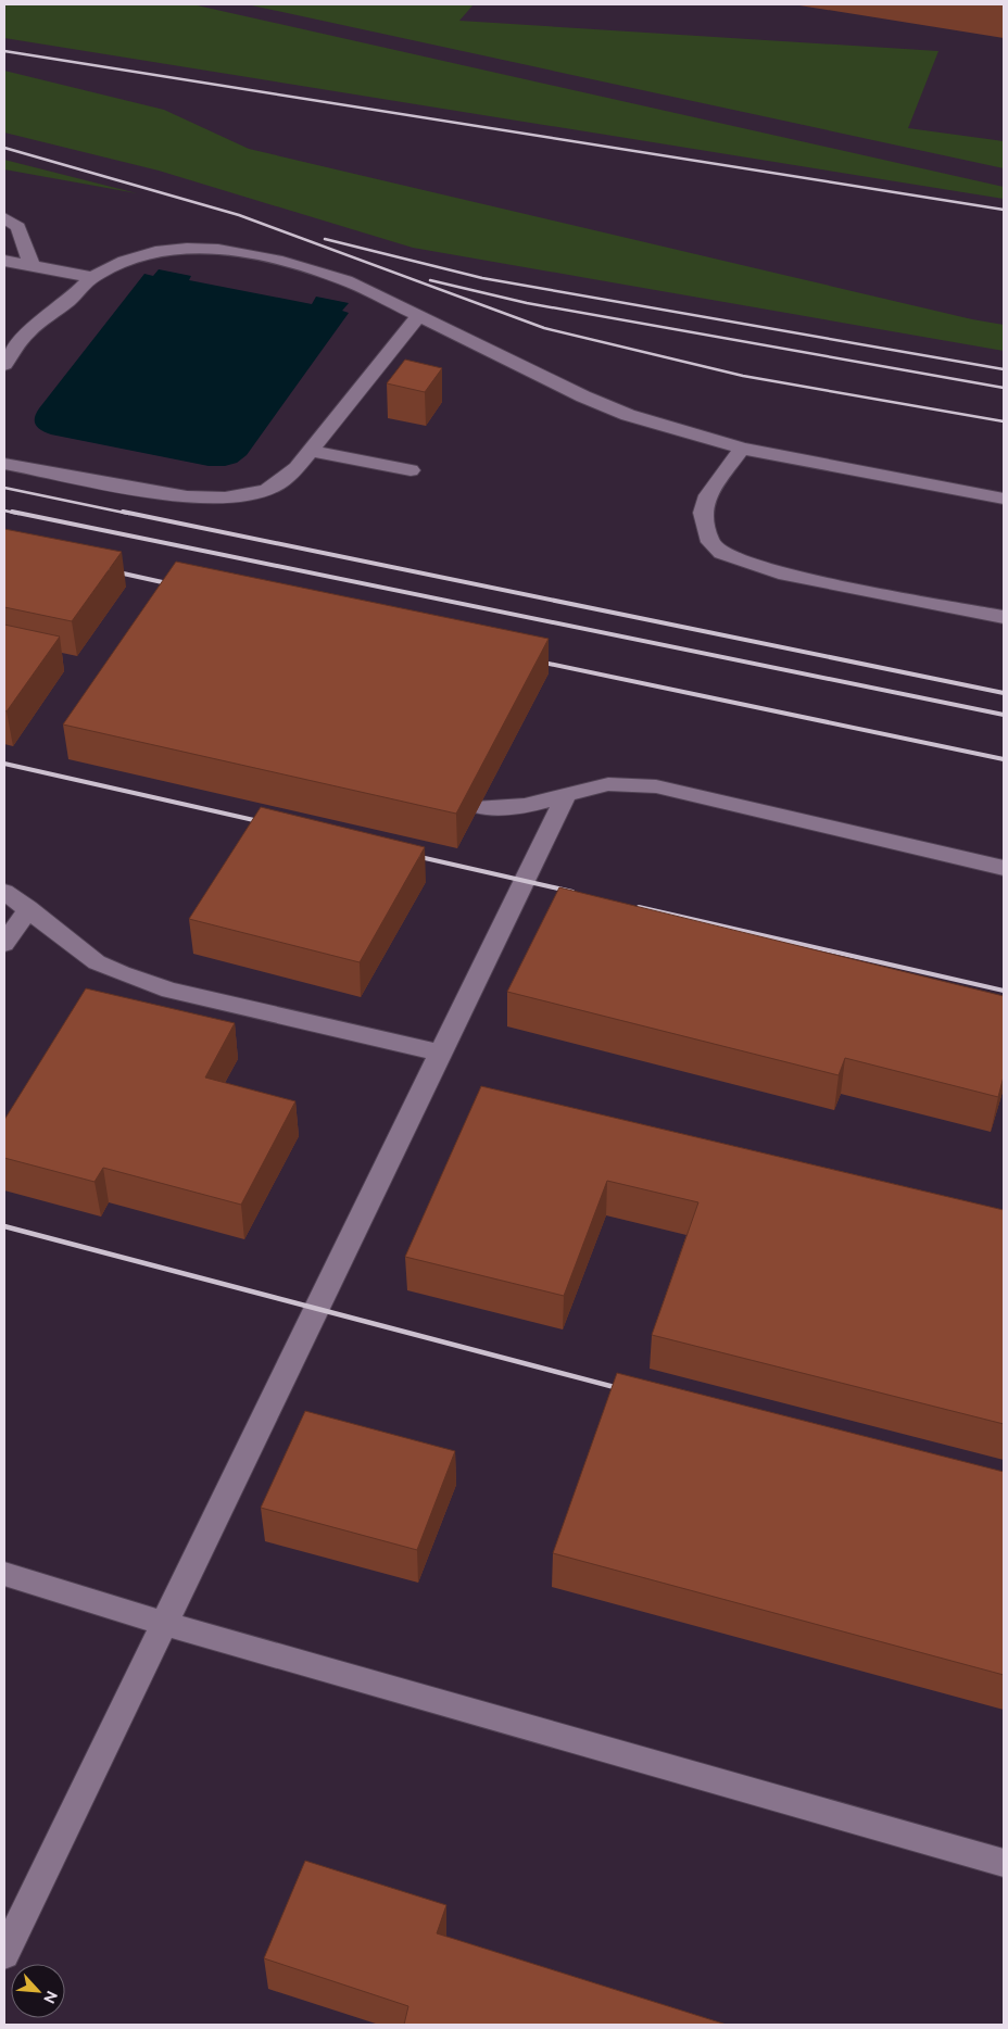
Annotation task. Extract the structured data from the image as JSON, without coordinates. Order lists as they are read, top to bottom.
{
  "north": "bottom right"
}
